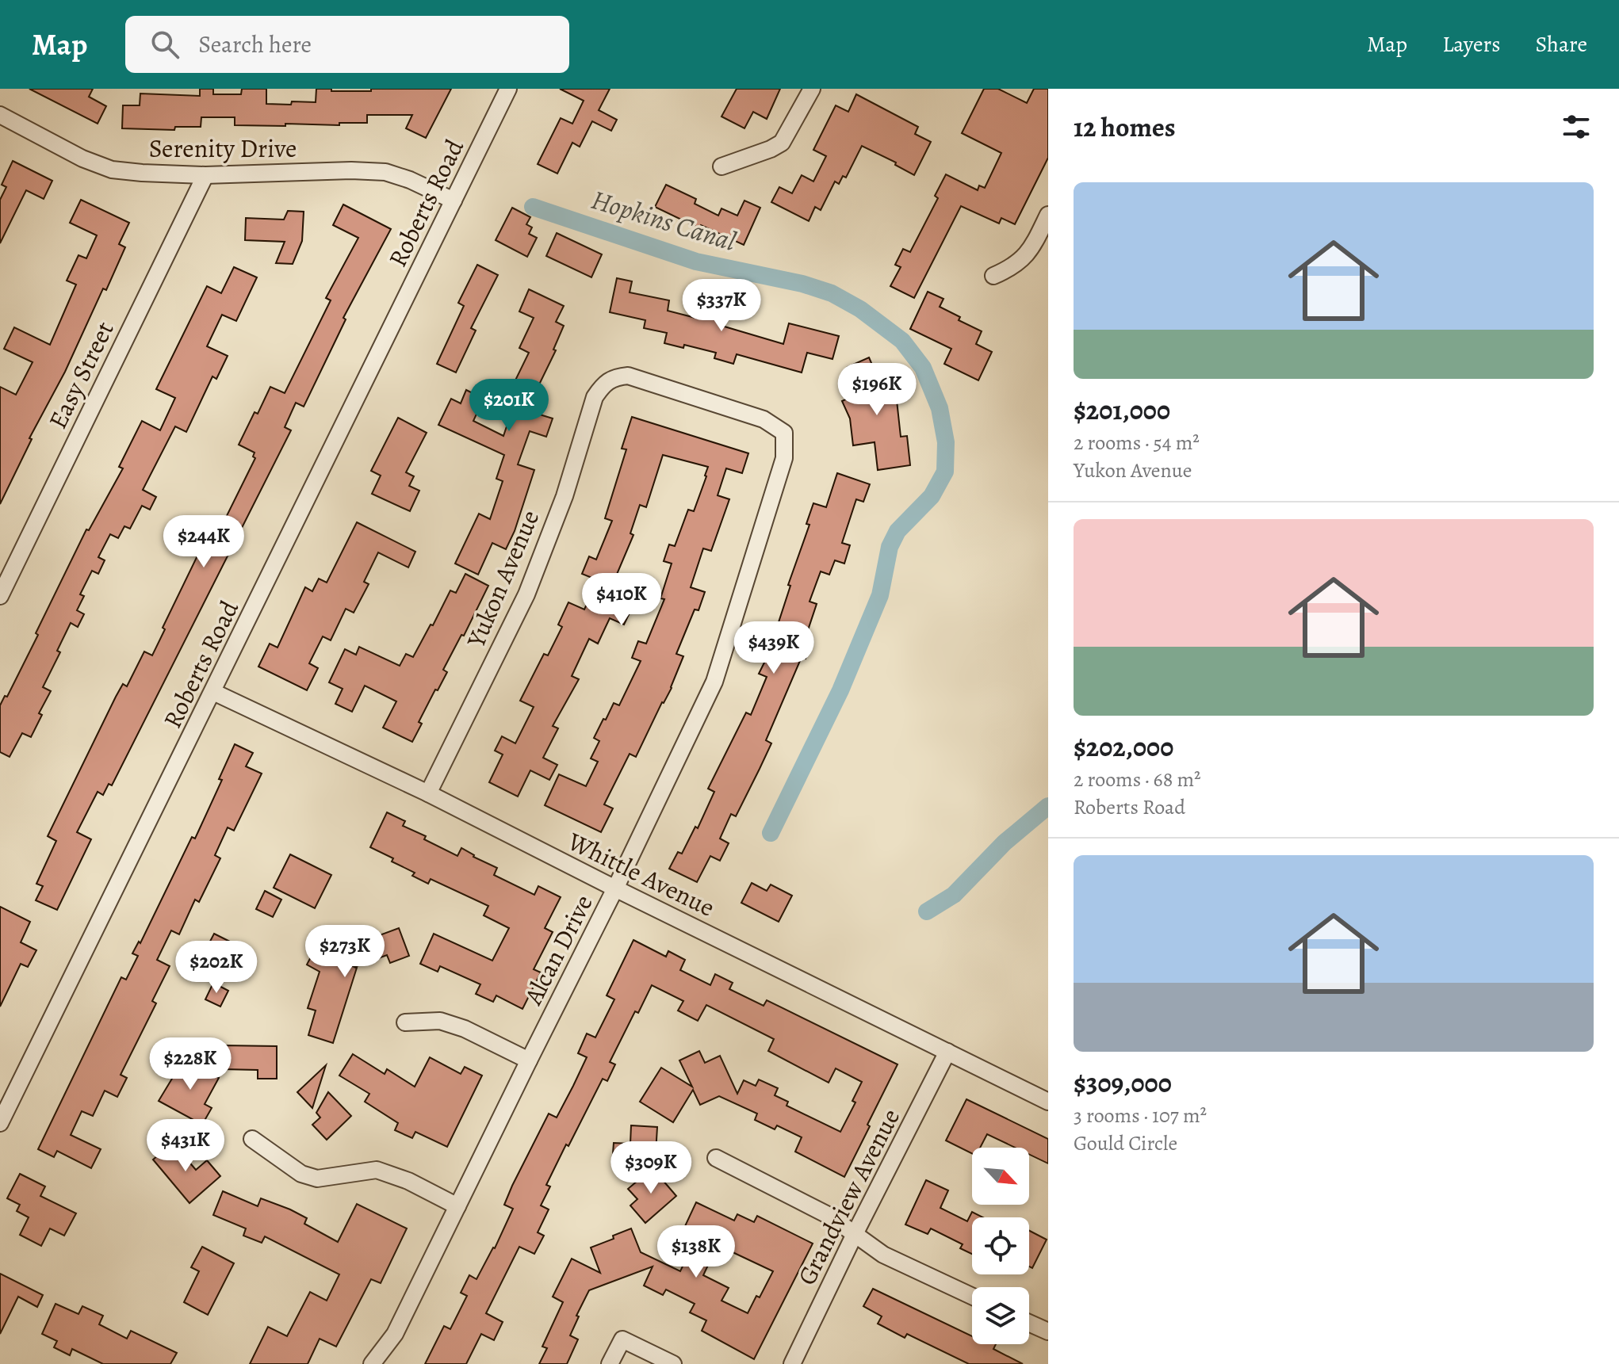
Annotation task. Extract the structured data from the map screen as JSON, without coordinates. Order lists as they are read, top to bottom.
{
  "streets": {
    "street": [
      "Serenity Drive",
      "Roberts Road",
      "Easy Street",
      "Yukon Avenue",
      "Whittle Avenue",
      "Alcan Drive",
      "Grandview Avenue"
    ]
  },
  "crossings": [
    ["Serenity Drive", "Roberts Road"],
    ["Serenity Drive", "Easy Street"],
    ["Roberts Road", "Whittle Avenue"],
    ["Yukon Avenue", "Whittle Avenue"],
    ["Yukon Avenue", "Alcan Drive"],
    ["Whittle Avenue", "Alcan Drive"],
    ["Whittle Avenue", "Grandview Avenue"]
  ],
  "water": ["Hopkins Canal"],
  "north": "bottom right",
  "page": {
    "header": "Map",
    "search": "Search here",
    "nav": ["Map", "Layers", "Share"],
    "heading": "12 homes",
    "list": [
      {
        "name": "$201,000",
        "note": "2 rooms · 54 m² · Yukon Avenue"
      },
      {
        "name": "$202,000",
        "note": "2 rooms · 68 m² · Roberts Road"
      },
      {
        "name": "$309,000",
        "note": "3 rooms · 107 m² · Gould Circle"
      }
    ],
    "price": [
      "$337K",
      "$196K",
      "$201K",
      "$244K",
      "$410K",
      "$439K",
      "$273K",
      "$202K",
      "$228K",
      "$431K",
      "$309K",
      "$138K"
    ]
  }
}
